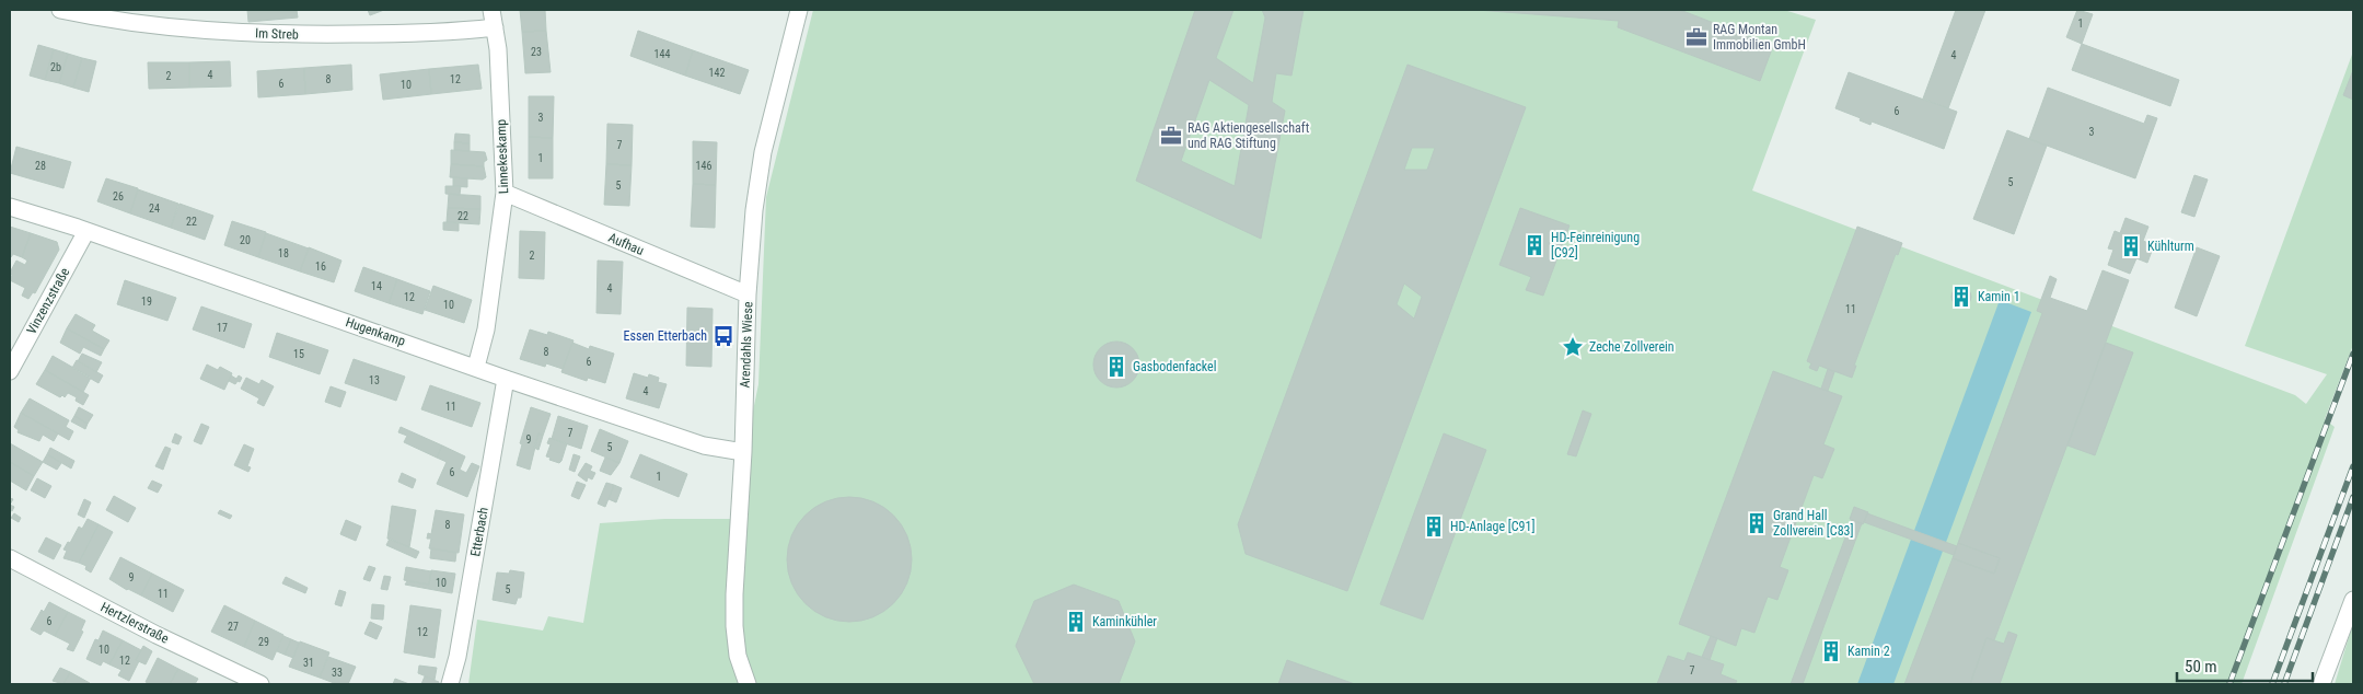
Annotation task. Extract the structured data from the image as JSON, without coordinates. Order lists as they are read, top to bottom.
{
  "streets": {
    "street": [
      "Im Streb",
      "Linnekeskamp",
      "Aufhau",
      "Vinzenzstraße",
      "Hugenkamp",
      "Arendahls Wiese",
      "Etterbach",
      "Hertzlerstraße"
    ]
  },
  "crossings": [
    ["Im Streb", "Linnekeskamp"],
    ["Linnekeskamp", "Aufhau"],
    ["Linnekeskamp", "Hugenkamp"],
    ["Aufhau", "Arendahls Wiese"],
    ["Vinzenzstraße", "Hugenkamp"],
    ["Hugenkamp", "Arendahls Wiese"],
    ["Hugenkamp", "Etterbach"]
  ],
  "places": {
    "office": ["RAG Montan Immobilien GmbH", "RAG Aktiengesellschaft und RAG Stiftung"],
    "building": [
      "HD-Feinreinigung [C92]",
      "Kühlturm",
      "Kamin 1",
      "Gasbodenfackel",
      "Grand Hall Zollverein [C83]",
      "HD-Anlage [C91]",
      "Kaminkühler",
      "Kamin 2"
    ],
    "bus stop": ["Essen Etterbach"],
    "place": ["Zeche Zollverein"]
  },
  "house_numbers": [
    "1",
    "23",
    "144",
    "4",
    "2b",
    "142",
    "4",
    "2",
    "8",
    "12",
    "6",
    "10",
    "6",
    "3",
    "3",
    "7",
    "1",
    "28",
    "146",
    "5",
    "5",
    "26",
    "24",
    "22",
    "22",
    "20",
    "18",
    "2",
    "16",
    "14",
    "4",
    "12",
    "19",
    "10",
    "11",
    "17",
    "8",
    "15",
    "6",
    "13",
    "4",
    "11",
    "7",
    "9",
    "5",
    "6",
    "1",
    "8",
    "9",
    "10",
    "5",
    "11",
    "6",
    "27",
    "12",
    "29",
    "10",
    "12",
    "31",
    "7",
    "33"
  ],
  "scale_bar": "50 m"
}
